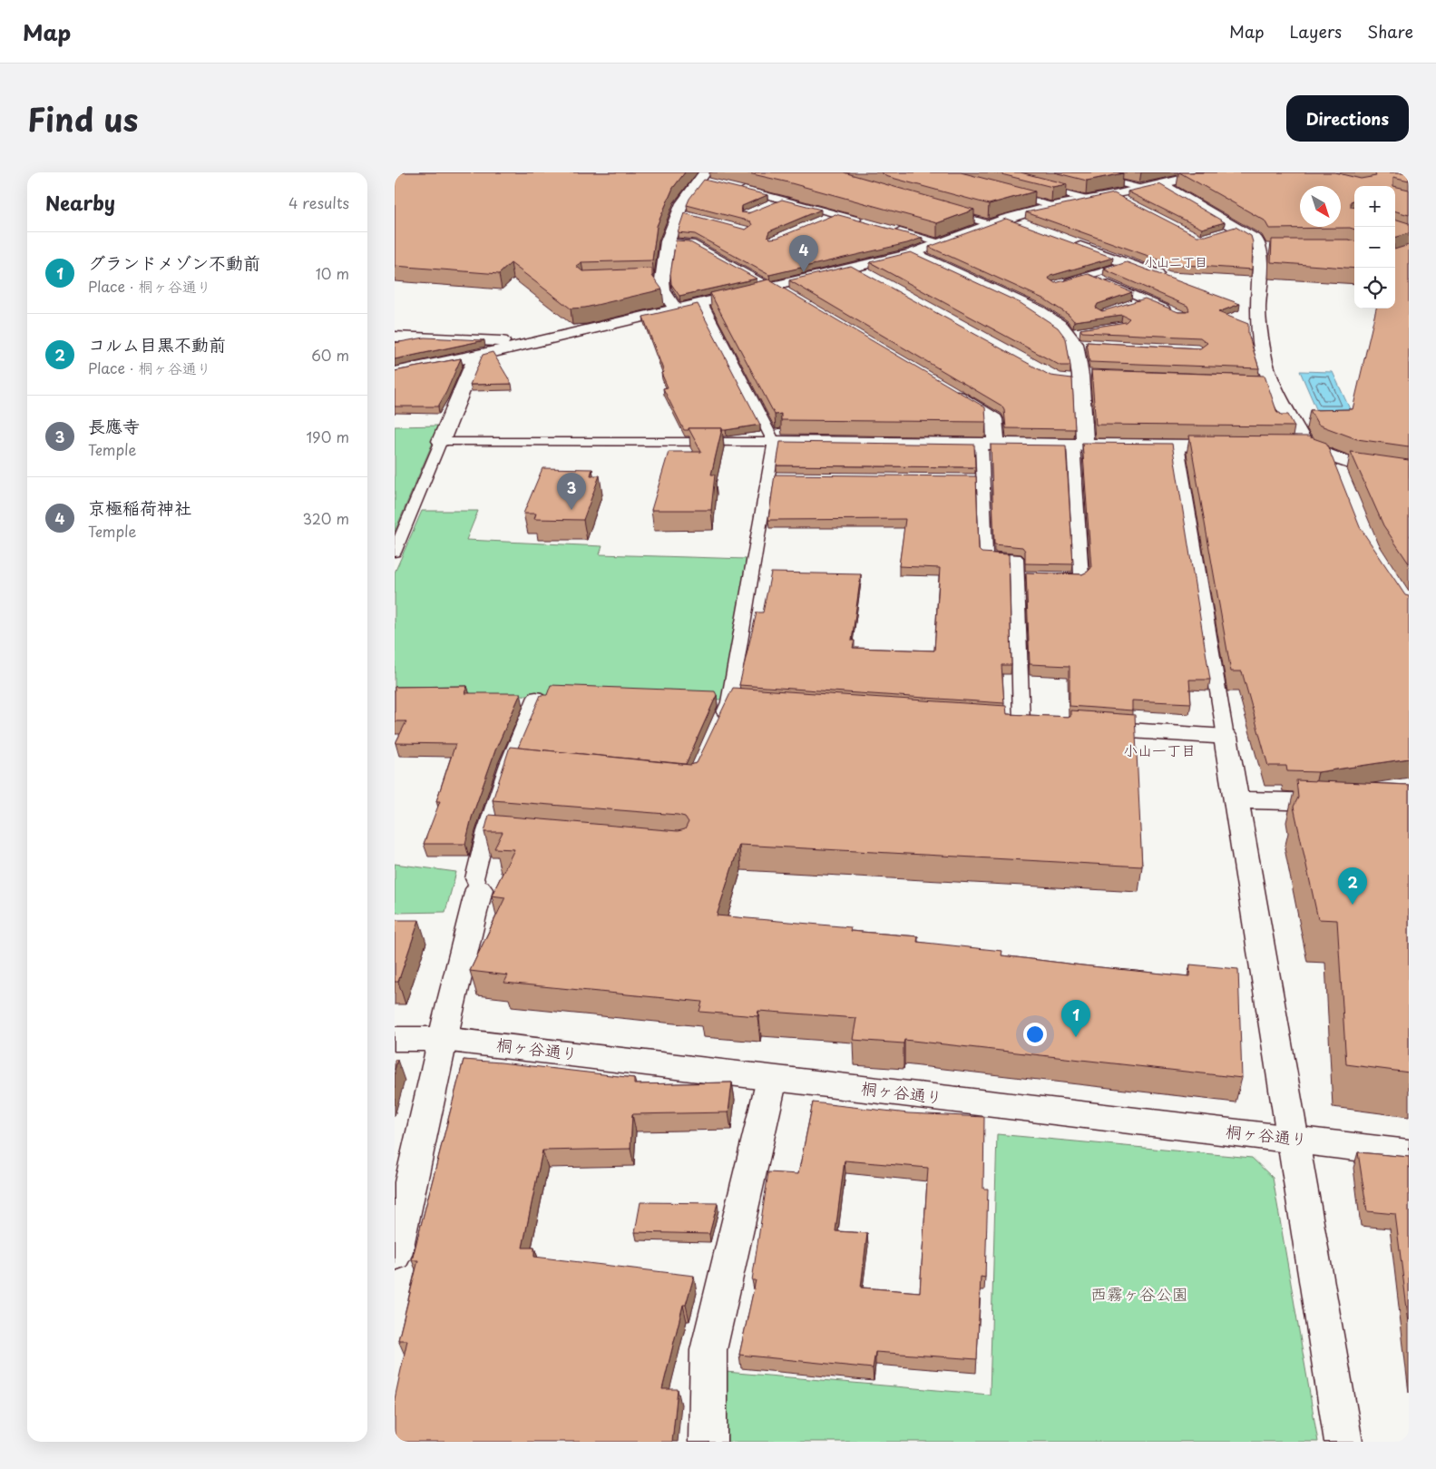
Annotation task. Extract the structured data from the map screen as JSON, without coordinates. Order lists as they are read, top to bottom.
{
  "streets": {
    "street": ["桐ヶ谷通り"]
  },
  "districts": ["小山二丁目", "小山一丁目"],
  "parks": ["西霧ヶ谷公園"],
  "north": "bottom right",
  "page": {
    "header": "Map",
    "nav": ["Map", "Layers", "Share"],
    "title": "Find us",
    "buttons": "Directions",
    "heading": ["Nearby", "4 results"],
    "map_buttons": ["+", "−"],
    "list": [
      {
        "mark": "1",
        "name": "グランドメゾン不動前",
        "note": "Place · 桐ヶ谷通り",
        "value": "10 m"
      },
      {
        "mark": "2",
        "name": "コルム目黒不動前",
        "note": "Place · 桐ヶ谷通り",
        "value": "60 m"
      },
      {
        "mark": "3",
        "name": "長應寺",
        "note": "Temple",
        "value": "190 m"
      },
      {
        "mark": "4",
        "name": "京極稲荷神社",
        "note": "Temple",
        "value": "320 m"
      }
    ],
    "pins": [
      "4",
      "3",
      "2",
      "1"
    ]
  }
}
